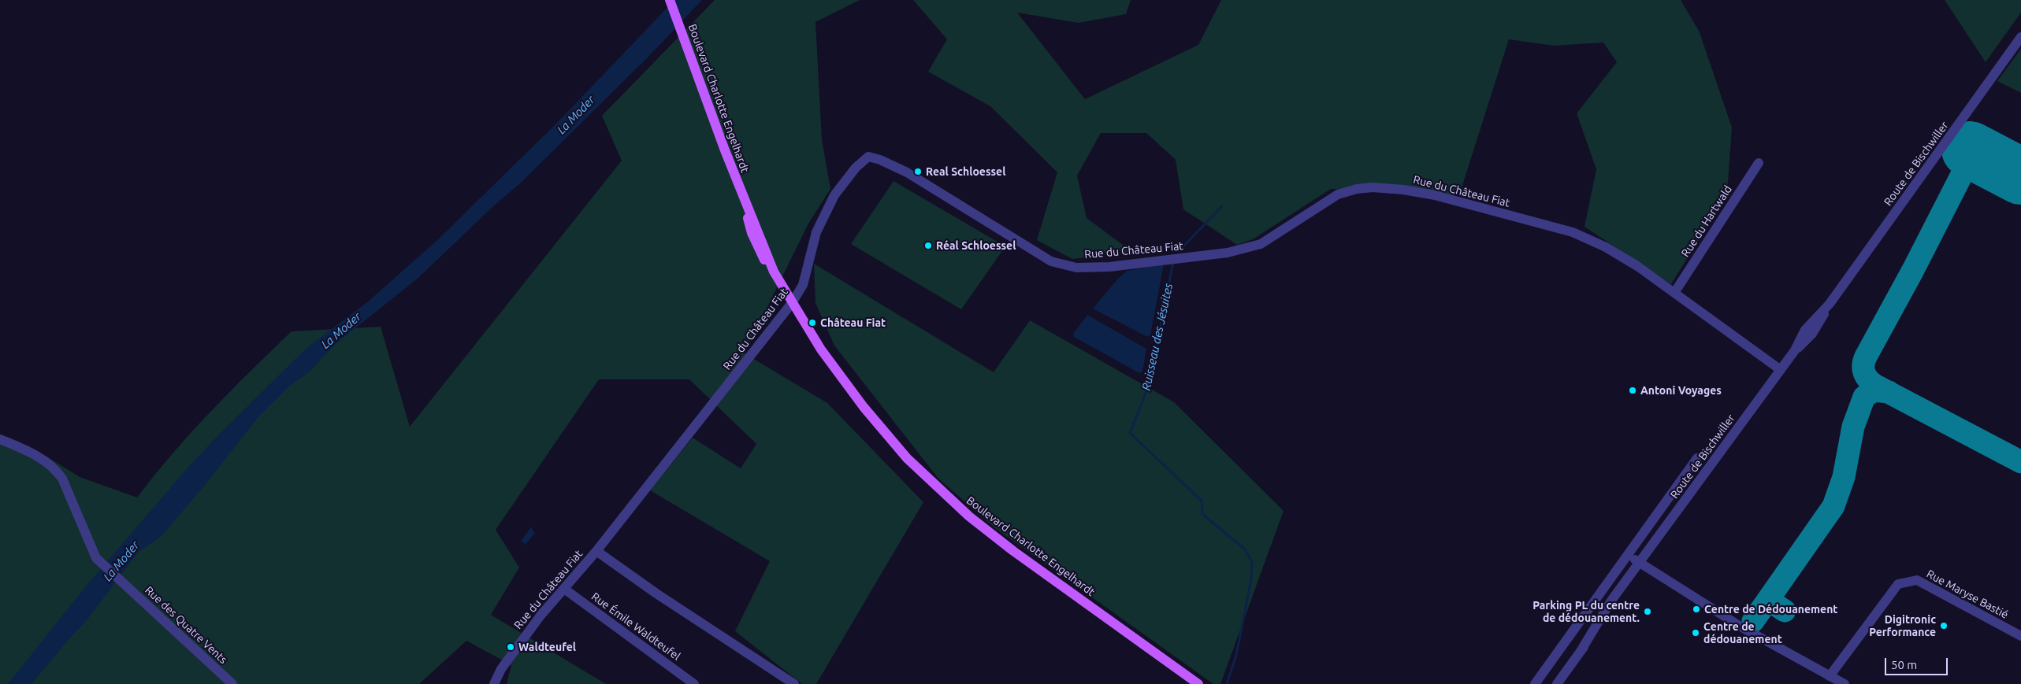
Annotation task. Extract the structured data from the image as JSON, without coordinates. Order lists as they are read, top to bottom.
{
  "streets": {
    "main road": ["Boulevard Charlotte Engelhardt"],
    "street": [
      "Route de Bischwiller",
      "Rue du Château Fiat",
      "Rue du Hartwald",
      "Rue Maryse Bastié",
      "Rue des Quatre Vents",
      "Rue Émile Waldteufel"
    ]
  },
  "crossings": [
    ["Boulevard Charlotte Engelhardt", "Rue du Château Fiat"],
    ["Route de Bischwiller", "Rue du Château Fiat"],
    ["Rue du Château Fiat", "Rue du Hartwald"],
    ["Rue du Château Fiat", "Rue Émile Waldteufel"]
  ],
  "water": ["La Moder", "Ruisseau des Jésuites"],
  "places": [
    "Real Schloessel",
    "Réal Schloessel",
    "Château Fiat",
    "Antoni Voyages",
    "Centre de Dédouanement",
    "Parking PL du centre de dédouanement.",
    "Digitronic Performance",
    "Centre de dédouanement",
    "Waldteufel"
  ],
  "scale_bar": "50 m"
}
